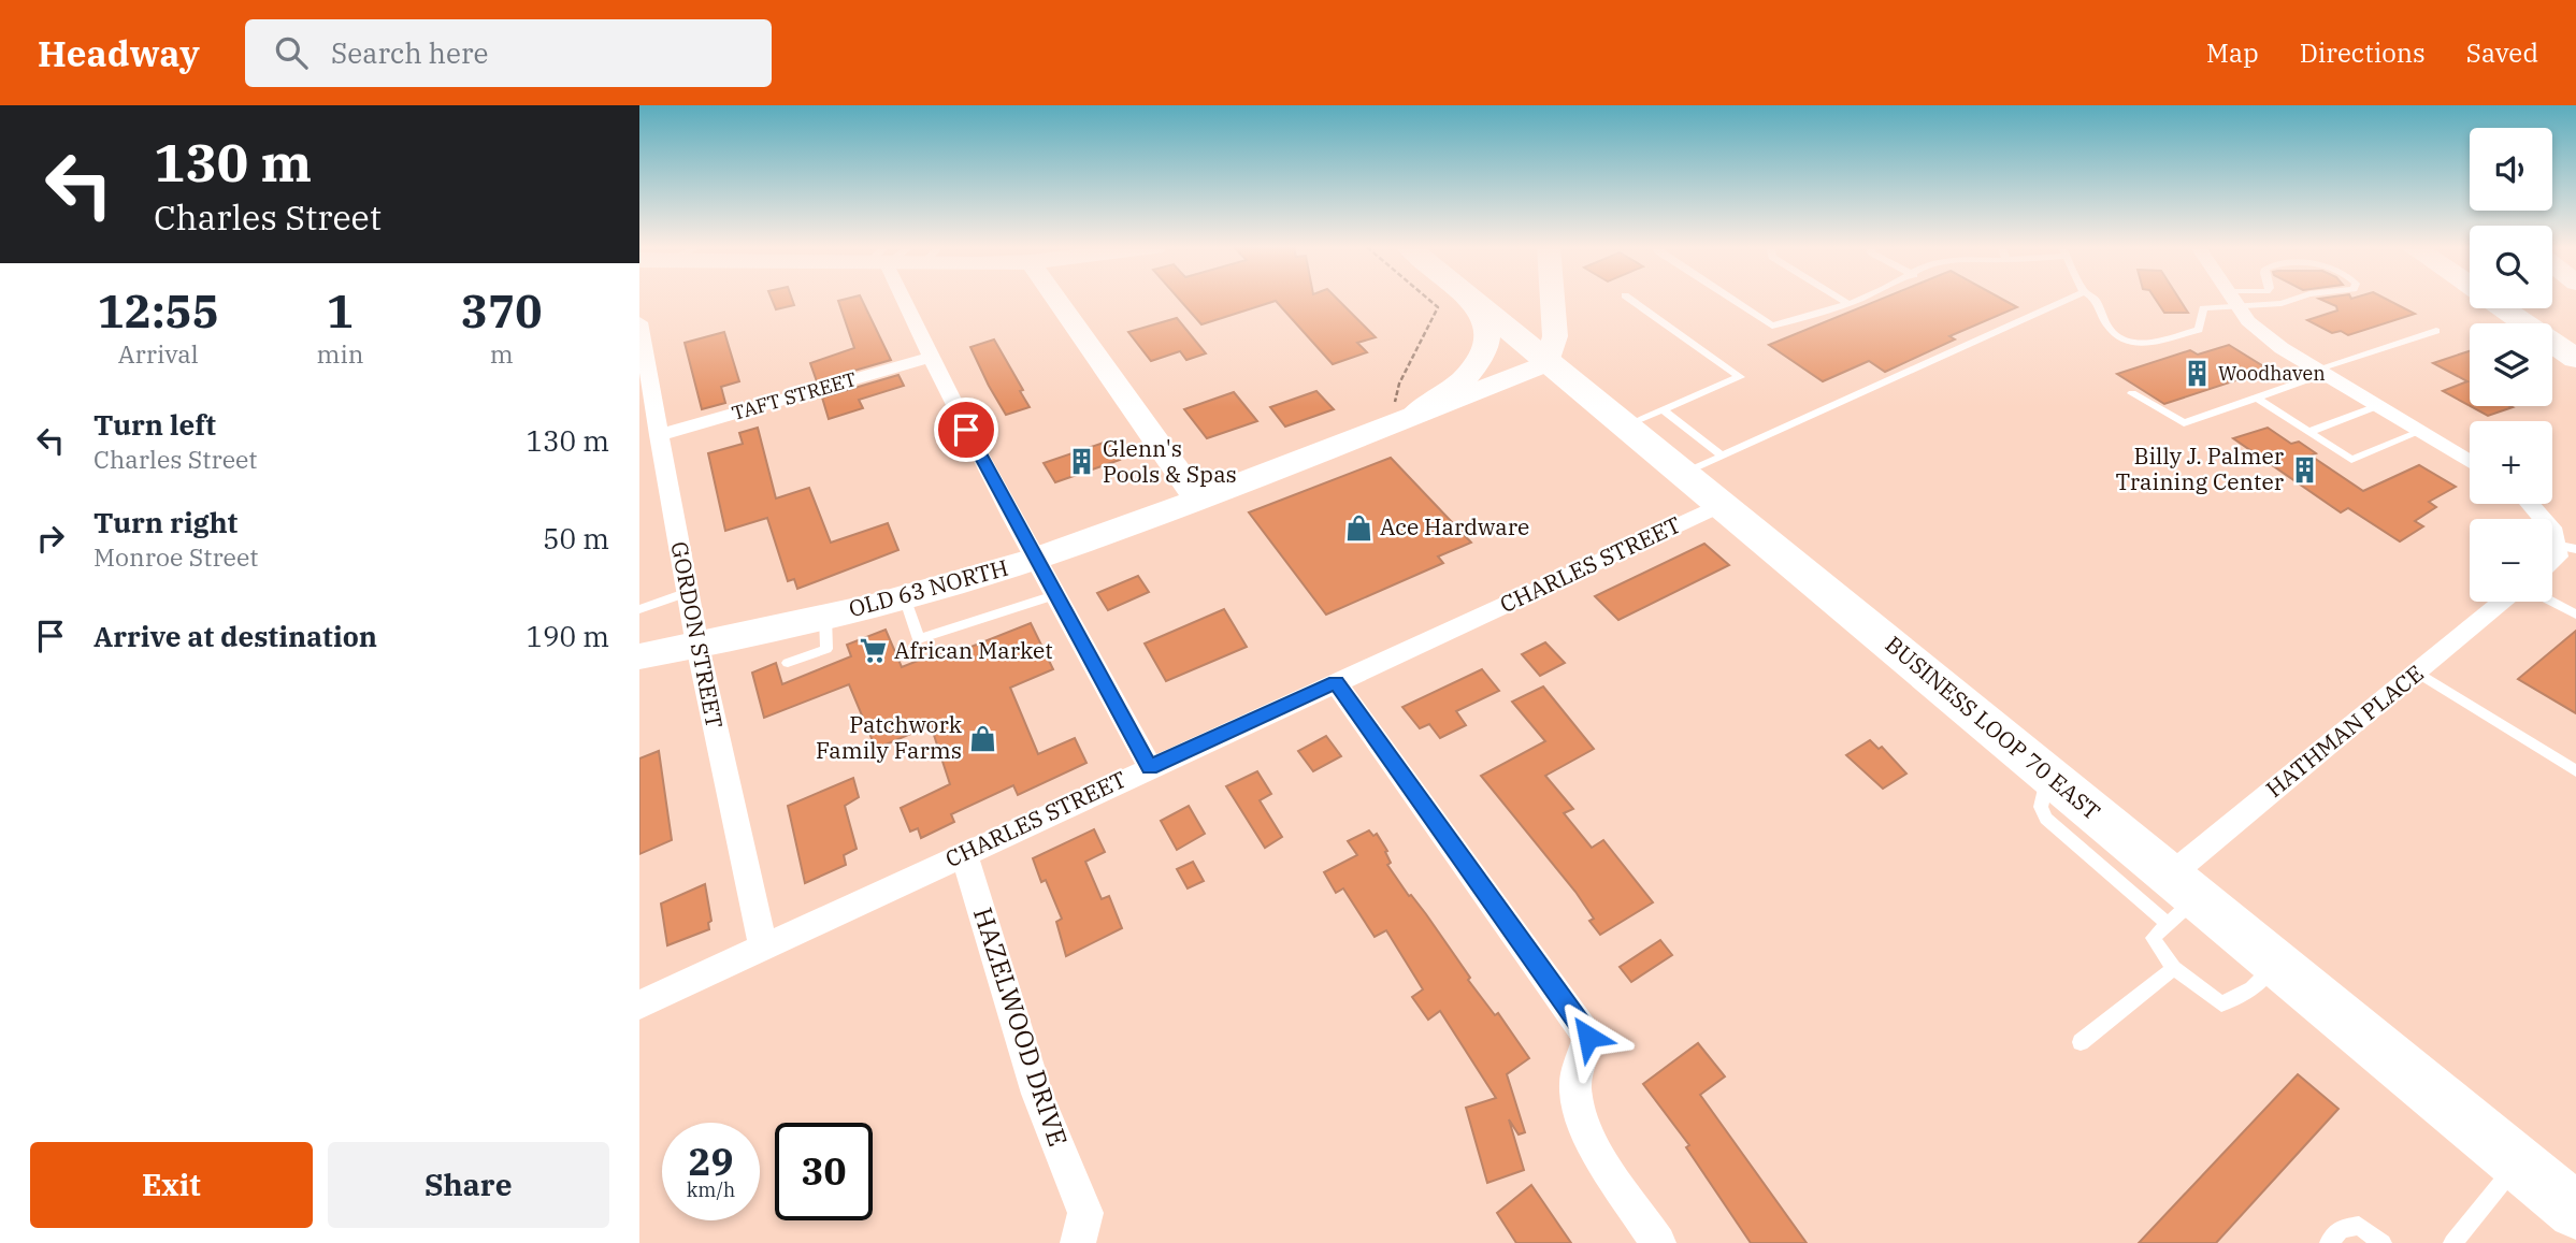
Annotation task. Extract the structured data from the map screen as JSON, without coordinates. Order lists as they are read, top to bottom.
{
  "streets": {
    "main road": ["OLD 63 NORTH", "BUSINESS LOOP 70 EAST"],
    "street": [
      "TAFT STREET",
      "CHARLES STREET",
      "GORDON STREET",
      "HATHMAN PLACE",
      "HAZELWOOD DRIVE"
    ]
  },
  "crossings": [
    ["TAFT STREET", "GORDON STREET"],
    ["CHARLES STREET", "GORDON STREET"],
    ["CHARLES STREET", "BUSINESS LOOP 70 EAST"],
    ["CHARLES STREET", "HAZELWOOD DRIVE"],
    ["OLD 63 NORTH", "GORDON STREET"],
    ["OLD 63 NORTH", "BUSINESS LOOP 70 EAST"],
    ["BUSINESS LOOP 70 EAST", "HATHMAN PLACE"]
  ],
  "places": {
    "building": ["Woodhaven", "Glenn's Pools & Spas", "Billy J. Palmer Training Center"],
    "shop": ["Ace Hardware", "Patchwork Family Farms"],
    "supermarket": ["African Market"]
  },
  "page": {
    "header": "Headway",
    "search": "Search here",
    "nav": ["Map", "Directions", "Saved"],
    "turn": ["130 m", "Charles Street"],
    "map_buttons": ["+", "−"],
    "eta": [
      "12:55",
      "Arrival",
      "1",
      "min",
      "370",
      "m"
    ],
    "list": [
      {
        "name": "Turn left",
        "note": "Charles Street",
        "value": "130 m"
      },
      {
        "name": "Turn right",
        "note": "Monroe Street",
        "value": "50 m"
      },
      {
        "name": "Arrive at destination",
        "value": "190 m"
      }
    ],
    "speed": "29 km/h",
    "limit": "30",
    "buttons": ["Exit", "Share"]
  }
}
